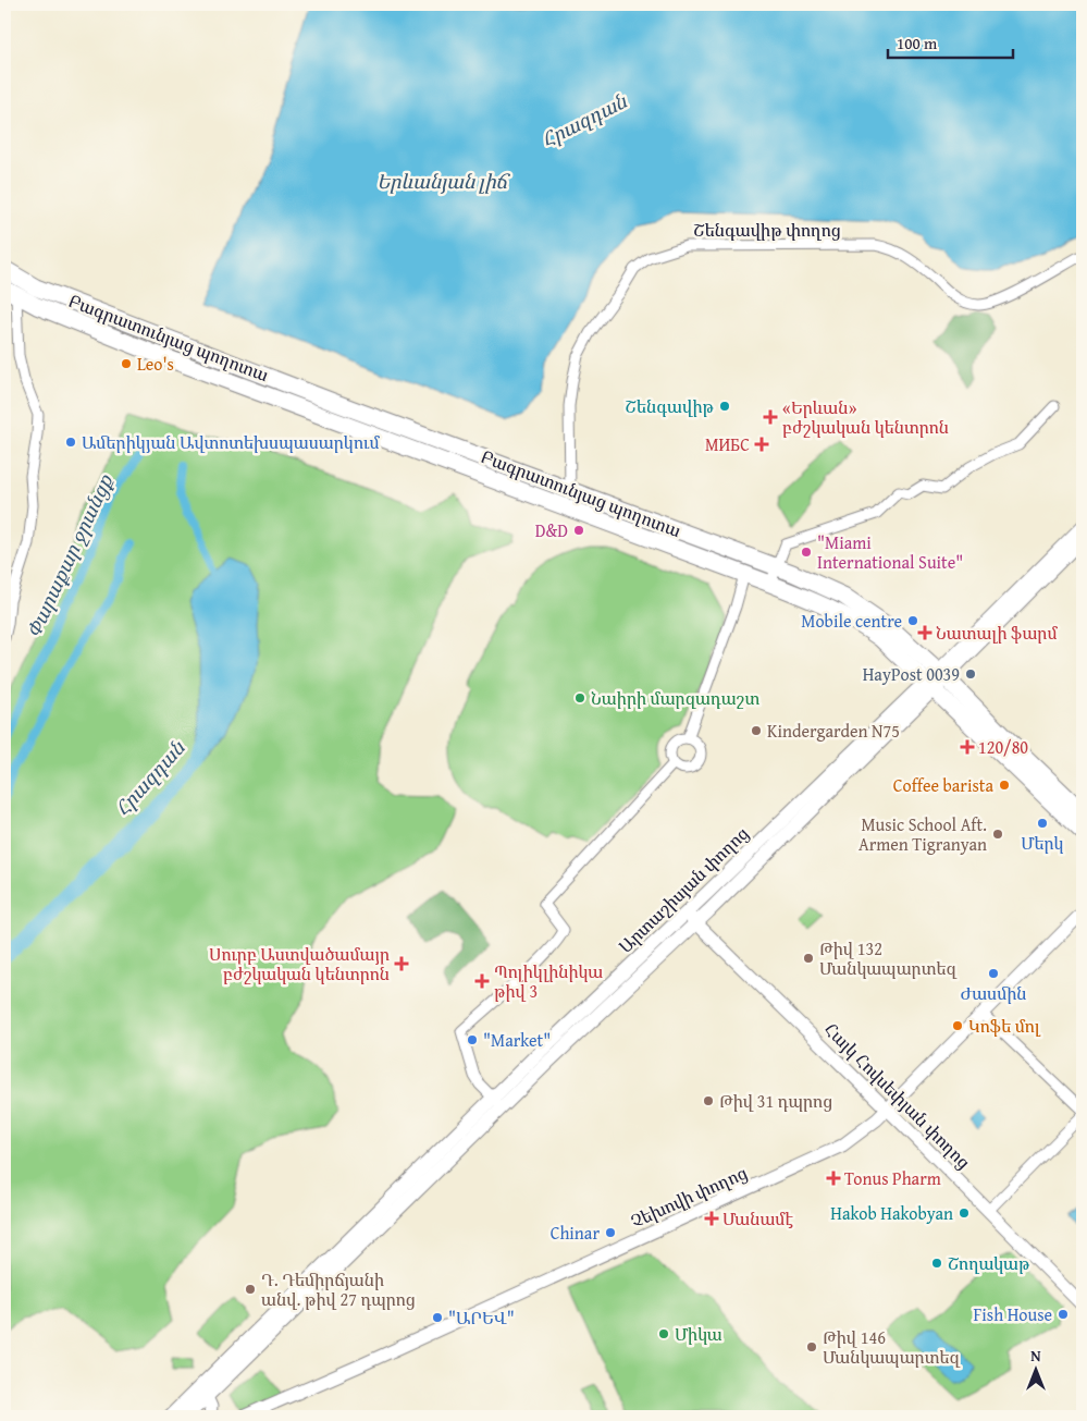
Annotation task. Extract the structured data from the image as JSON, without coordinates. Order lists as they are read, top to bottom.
{
  "streets": {
    "main road": ["Բագրատունյաց պողոտա", "Արտաշիսյան փողոց"],
    "street": ["Շենգավիթ փողոց", "Հայկ Հովսեփյան փողոց", "Չեխովի փողոց"]
  },
  "crossings": [
    ["Շենգավիթ փողոց", "Բագրատունյաց պողոտա"],
    ["Բագրատունյաց պողոտա", "Արտաշիսյան փողոց"],
    ["Արտաշիսյան փողոց", "Հայկ Հովսեփյան փողոց"],
    ["Հայկ Հովսեփյան փողոց", "Չեխովի փողոց"]
  ],
  "water": ["Հրազդան", "Երևանյան լիճ", "Փարաքար ջրանցք"],
  "places": {
    "other": [
      "Leo's",
      "Շենգավիթ",
      "Ամերիկյան Ավտոտեխսպասարկում",
      "D&D",
      "\"Miami International Suite\"",
      "Mobile centre",
      "HayPost 0039",
      "Նաիրի մարզադաշտ",
      "Kindergarden N75",
      "Coffee barista",
      "Մերկ",
      "Music School Aft. Armen Tigranyan",
      "Թիվ 132 Մանկապարտեզ",
      "Ժասմին",
      "Կոֆե մոլ",
      "\"Market\"",
      "Թիվ 31 դպրոց",
      "Hakob Hakobyan",
      "Chinar",
      "Շողակաթ",
      "Դ. Դեմիրճյանի անվ. թիվ 27 դպրոց",
      "Fish House",
      "\"ԱՐԵՎ\"",
      "Միկա",
      "Թիվ 146 Մանկապարտեզ"
    ],
    "health": [
      "«Երևան» բժշկական կենտրոն",
      "МИБС",
      "Նատալի ֆարմ",
      "120/80",
      "Սուրբ Աստվածամայր բժշկական կենտրոն",
      "Պոլիկլինիկա թիվ 3",
      "Tonus Pharm",
      "Մանամէ"
    ]
  },
  "scale_bar": "100 m",
  "north": "top"
}
